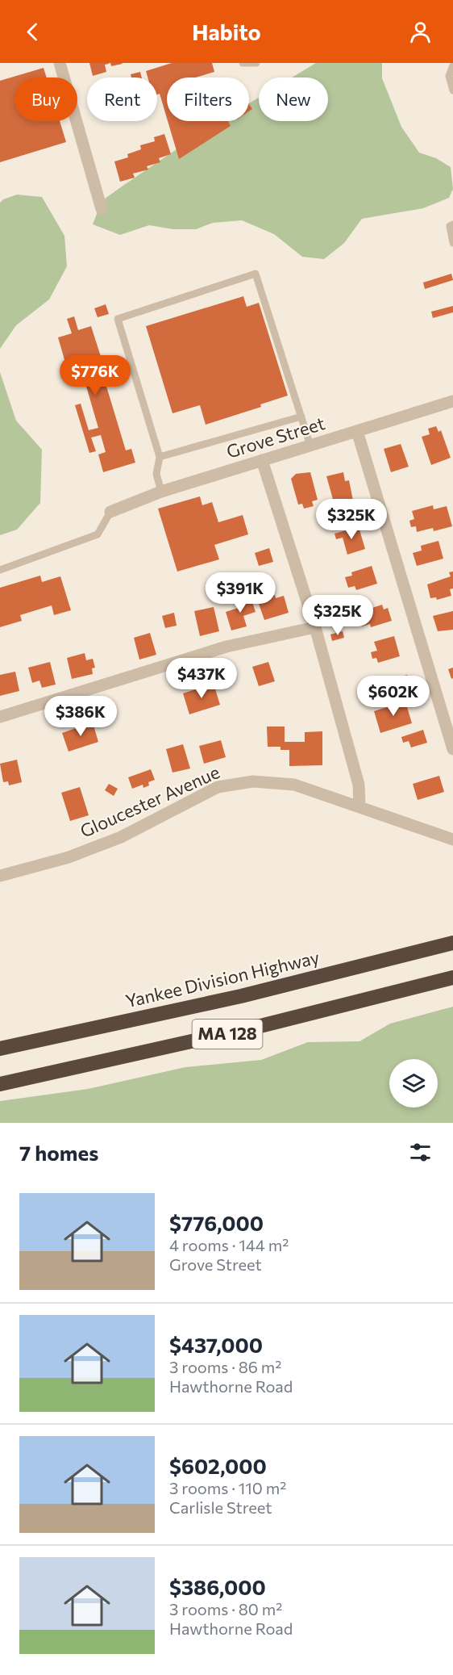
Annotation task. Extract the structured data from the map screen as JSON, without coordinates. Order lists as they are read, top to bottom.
{
  "streets": {
    "highway": ["Yankee Division Highway", "MA 128"],
    "street": ["Grove Street", "Gloucester Avenue"]
  },
  "page": {
    "header": "Habito",
    "chip": [
      "Buy",
      "Rent",
      "Filters",
      "New"
    ],
    "price": [
      "$776K",
      "$325K",
      "$391K",
      "$325K",
      "$437K",
      "$602K",
      "$386K"
    ],
    "heading": "7 homes",
    "list": [
      {
        "name": "$776,000",
        "note": "4 rooms · 144 m² · Grove Street"
      },
      {
        "name": "$437,000",
        "note": "3 rooms · 86 m² · Hawthorne Road"
      },
      {
        "name": "$602,000",
        "note": "3 rooms · 110 m² · Carlisle Street"
      },
      {
        "name": "$386,000",
        "note": "3 rooms · 80 m² · Hawthorne Road"
      }
    ]
  }
}
